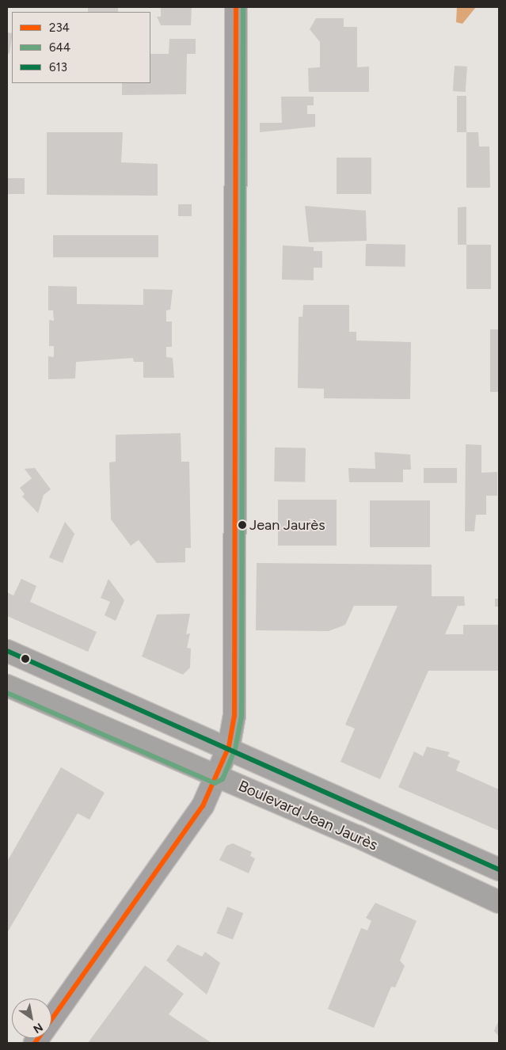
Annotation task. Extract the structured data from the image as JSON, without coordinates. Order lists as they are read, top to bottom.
{
  "streets": {
    "main road": ["Boulevard Jean Jaurès"]
  },
  "places": ["Jean Jaurès"],
  "lines": ["transit line 234", "transit line 644", "transit line 613"],
  "legend": ["234", "644", "613"],
  "north": "bottom right"
}
